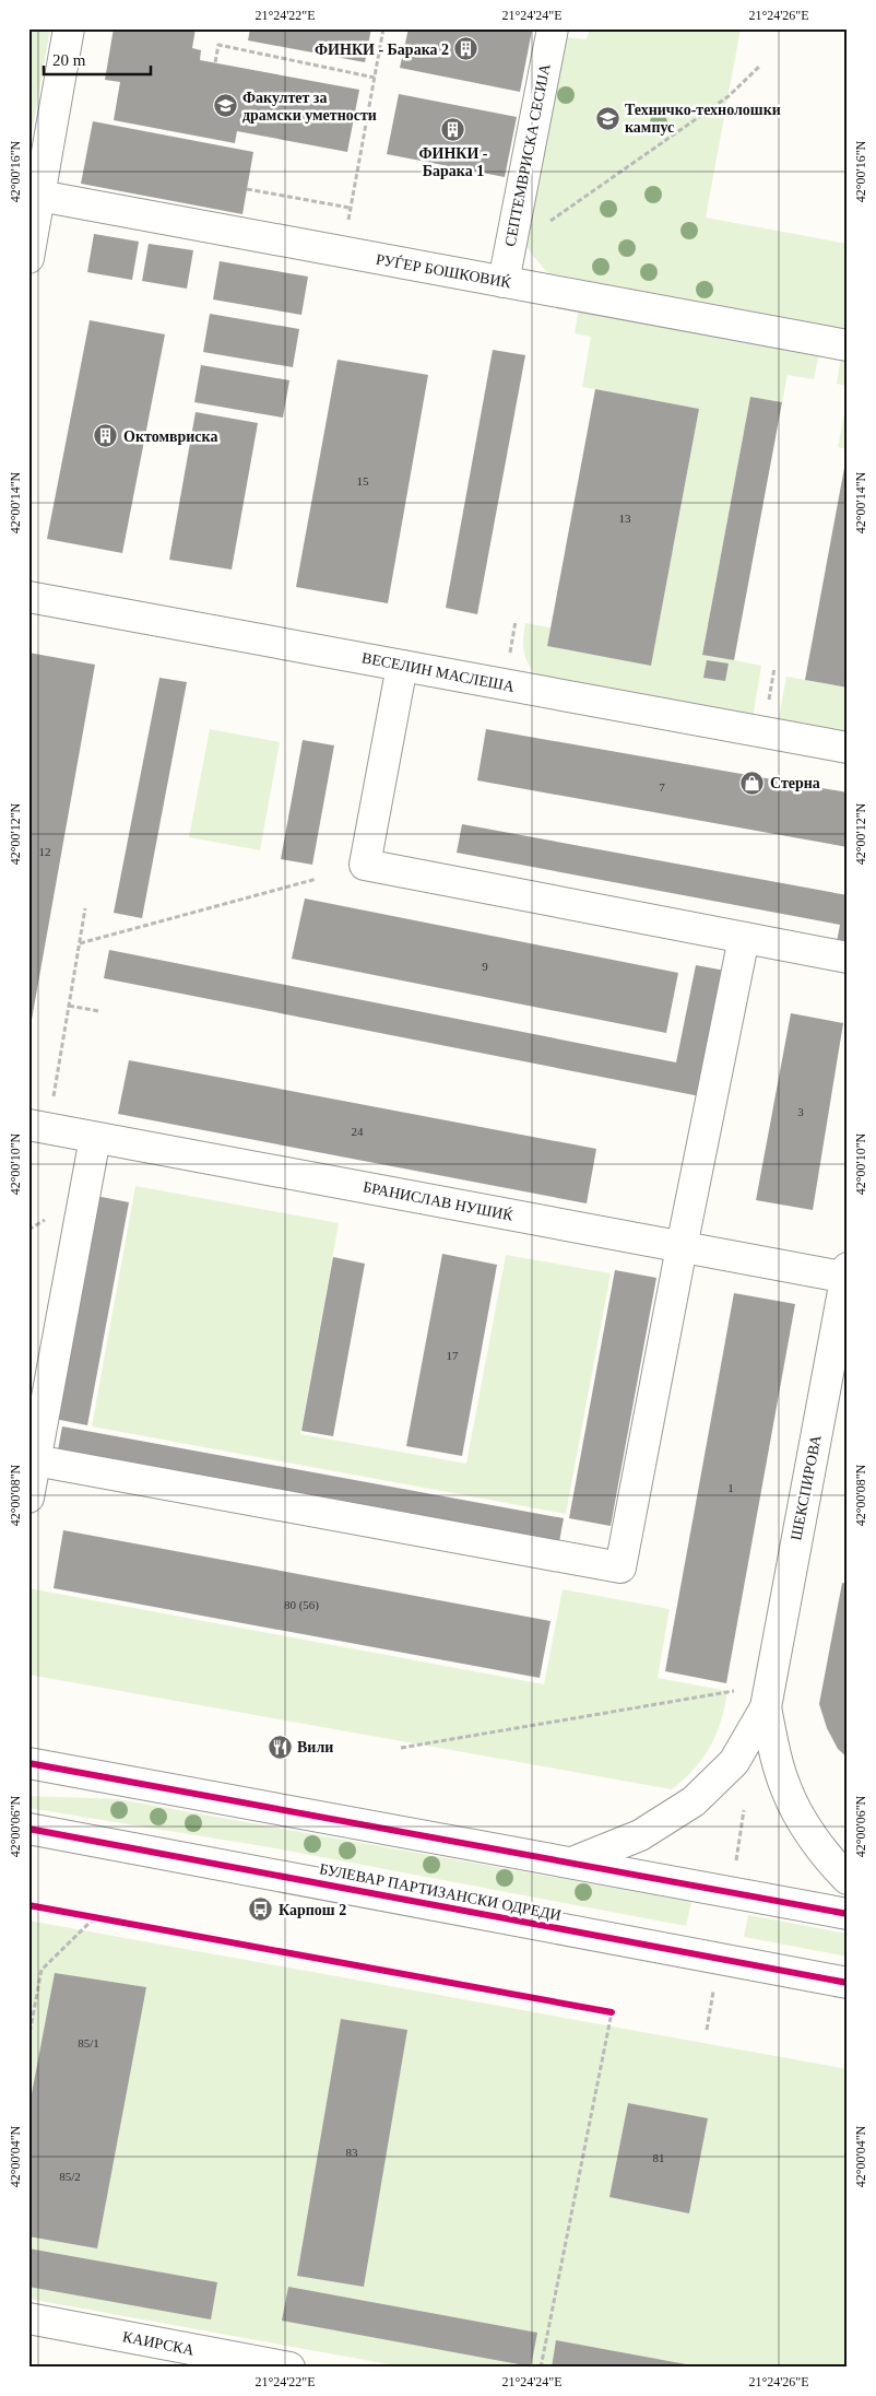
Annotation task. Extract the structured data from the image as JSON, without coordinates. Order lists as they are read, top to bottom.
{
  "streets": {
    "street": [
      "СЕПТЕМВРИСКА СЕСИЈА",
      "РУЃЕР БОШКОВИЌ",
      "ВЕСЕЛИН МАСЛЕША",
      "БРАНИСЛАВ НУШИЌ",
      "ШЕКСПИРОВА",
      "БУЛЕВАР ПАРТИЗАНСКИ ОДРЕДИ",
      "КАИРСКА"
    ]
  },
  "crossings": [
    ["СЕПТЕМВРИСКА СЕСИЈА", "РУЃЕР БОШКОВИЌ"],
    ["БРАНИСЛАВ НУШИЌ", "ШЕКСПИРОВА"]
  ],
  "places": {
    "building": ["ФИНКИ - Барака 2", "ФИНКИ - Барака 1", "Октомвриска"],
    "school or university": ["Факултет за драмски уметности", "Техничко-технолошки кампус"],
    "shop": ["Стерна"],
    "restaurant": ["Вили"],
    "bus stop": ["Карпош 2"]
  },
  "house_numbers": [
    "15",
    "13",
    "7",
    "12",
    "9",
    "3",
    "24",
    "17",
    "1",
    "80 (56)",
    "85/1",
    "83",
    "81",
    "85/2"
  ],
  "scale_bar": "20 m",
  "coordinates": [
    "21°24'22\"E",
    "21°24'24\"E",
    "21°24'26\"E",
    "42°00'16\"N",
    "42°00'14\"N",
    "42°00'12\"N",
    "42°00'10\"N",
    "42°00'08\"N",
    "42°00'06\"N",
    "42°00'04\"N"
  ]
}
